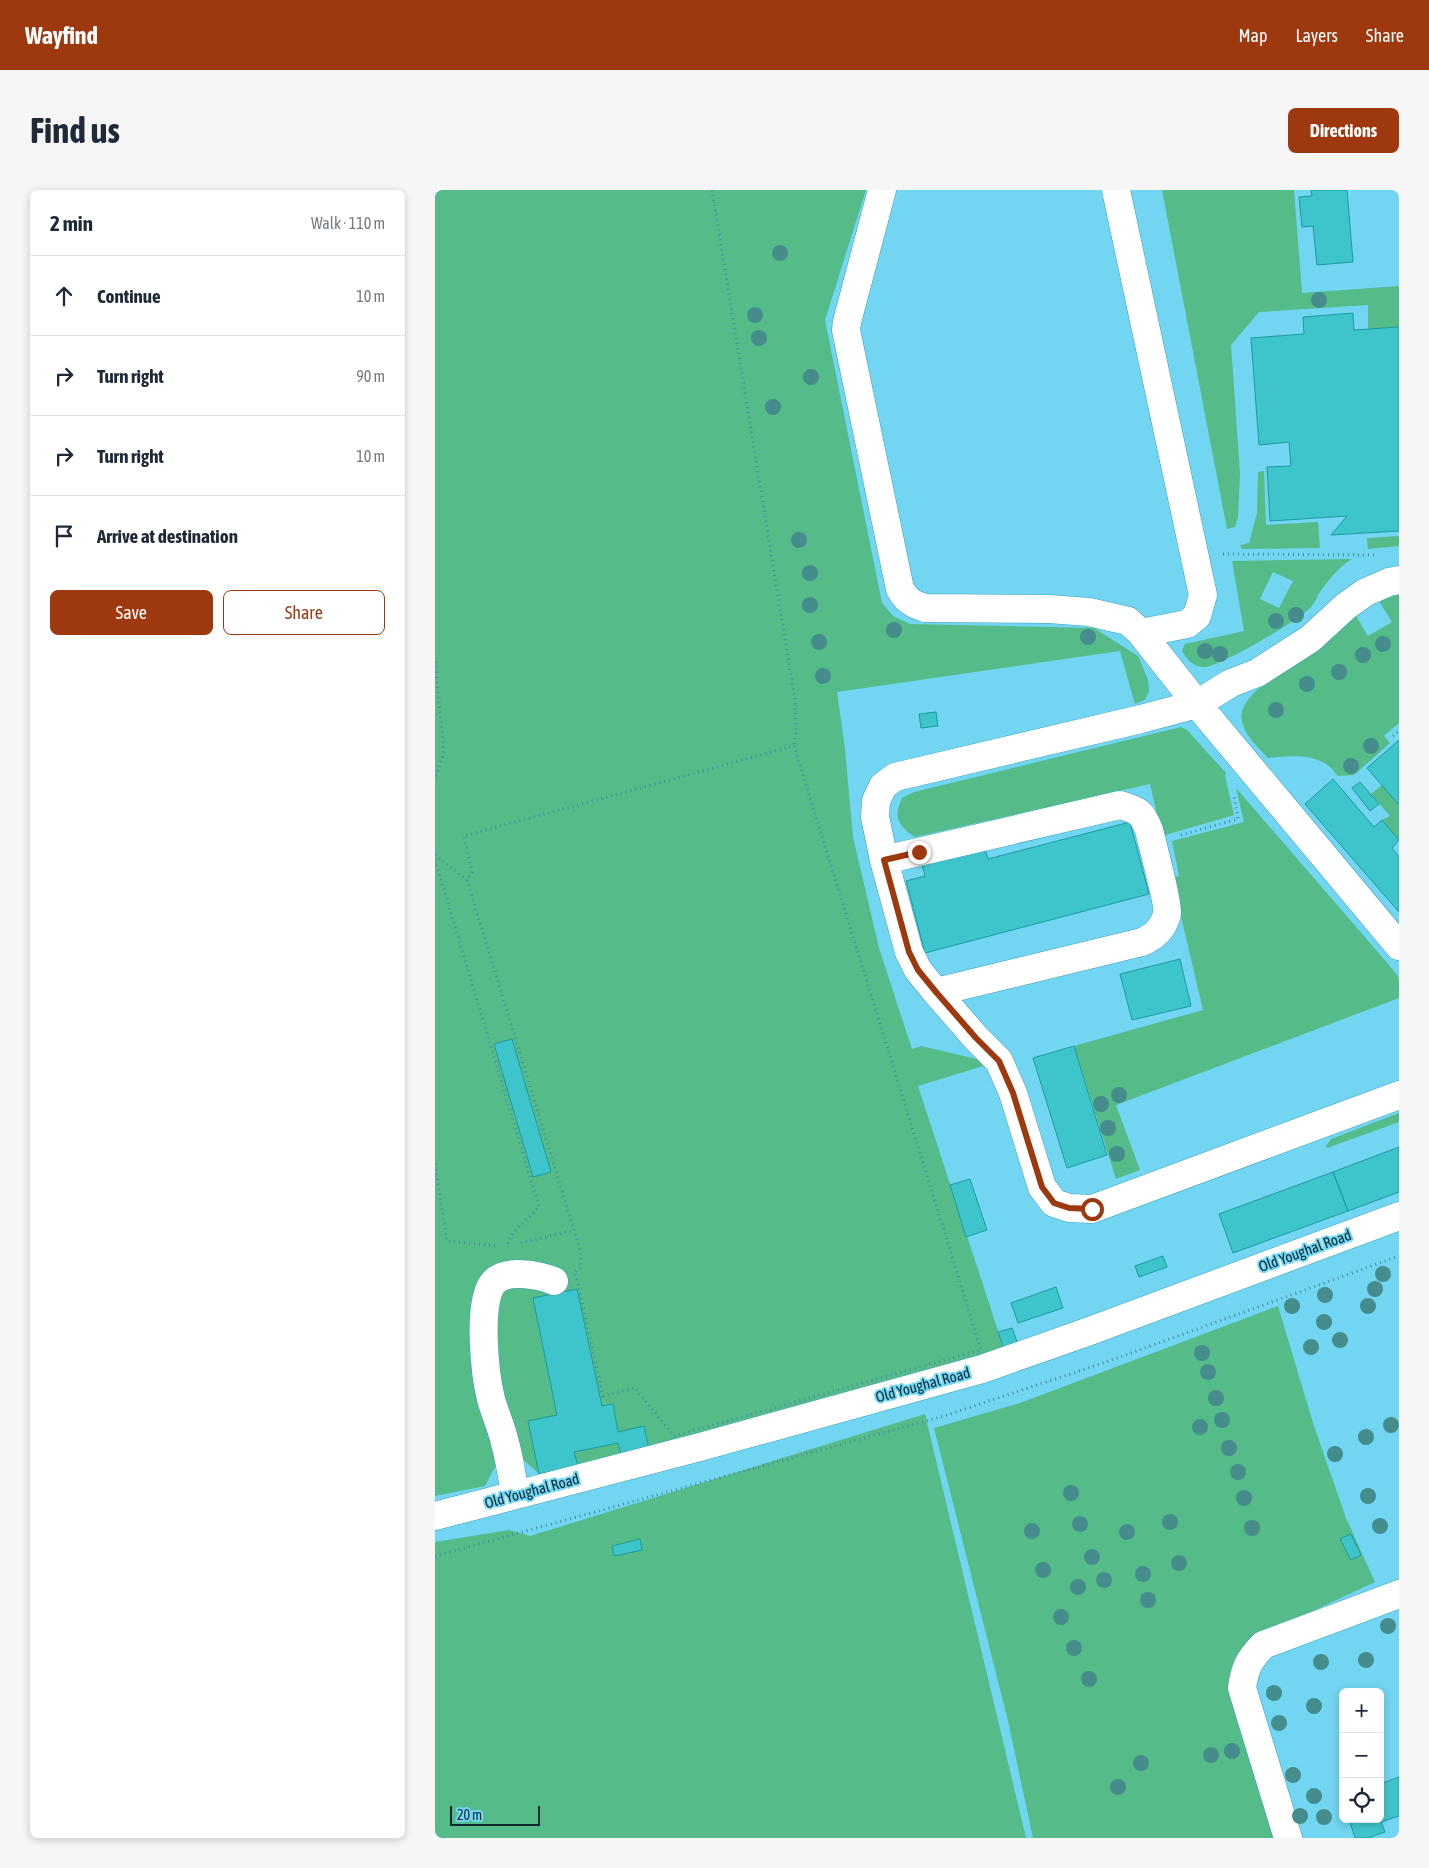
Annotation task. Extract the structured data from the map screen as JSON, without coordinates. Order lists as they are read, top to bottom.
{
  "streets": {
    "street": ["Old Youghal Road"]
  },
  "scale_bar": "20 m",
  "page": {
    "header": "Wayfind",
    "nav": ["Map", "Layers", "Share"],
    "buttons": [
      "Directions",
      ["Save", "Share"]
    ],
    "title": "Find us",
    "heading": ["2 min", "Walk · 110 m"],
    "list": [
      ["Continue", "10 m"],
      ["Turn right", "90 m"],
      ["Turn right", "10 m"],
      "Arrive at destination"
    ],
    "map_buttons": ["+", "−"],
    "scale": "20 m"
  }
}
